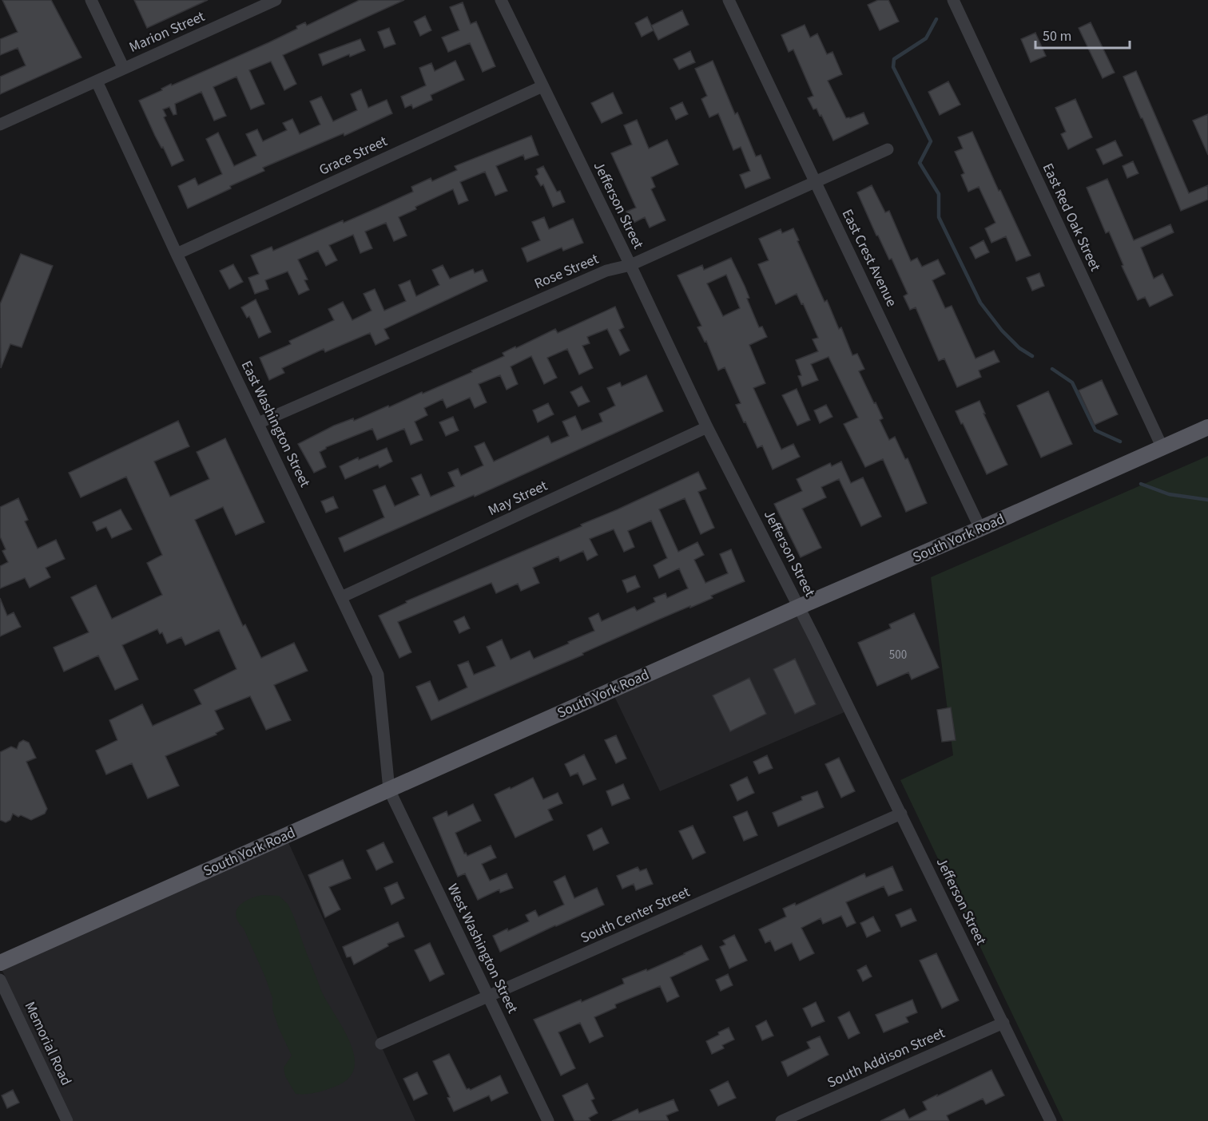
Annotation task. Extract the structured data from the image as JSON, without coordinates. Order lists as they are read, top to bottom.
{
  "streets": {
    "main road": ["South York Road"],
    "street": [
      "Marion Street",
      "Grace Street",
      "Jefferson Street",
      "East Red Oak Street",
      "East Crest Avenue",
      "Rose Street",
      "East Washington Street",
      "May Street",
      "South Center Street",
      "West Washington Street",
      "Memorial Road",
      "South Addison Street"
    ]
  },
  "crossings": [
    ["Marion Street", "East Washington Street"],
    ["Grace Street", "Jefferson Street"],
    ["Grace Street", "East Washington Street"],
    ["Jefferson Street", "Rose Street"],
    ["Jefferson Street", "May Street"],
    ["Jefferson Street", "South York Road"],
    ["Jefferson Street", "South Center Street"],
    ["Jefferson Street", "South Addison Street"],
    ["East Red Oak Street", "South York Road"],
    ["East Crest Avenue", "Rose Street"],
    ["East Crest Avenue", "South York Road"],
    ["Rose Street", "East Washington Street"],
    ["East Washington Street", "May Street"],
    ["East Washington Street", "South York Road"],
    ["East Washington Street", "West Washington Street"],
    ["South York Road", "West Washington Street"],
    ["South Center Street", "West Washington Street"]
  ],
  "house_numbers": ["500"],
  "scale_bar": "50 m"
}
